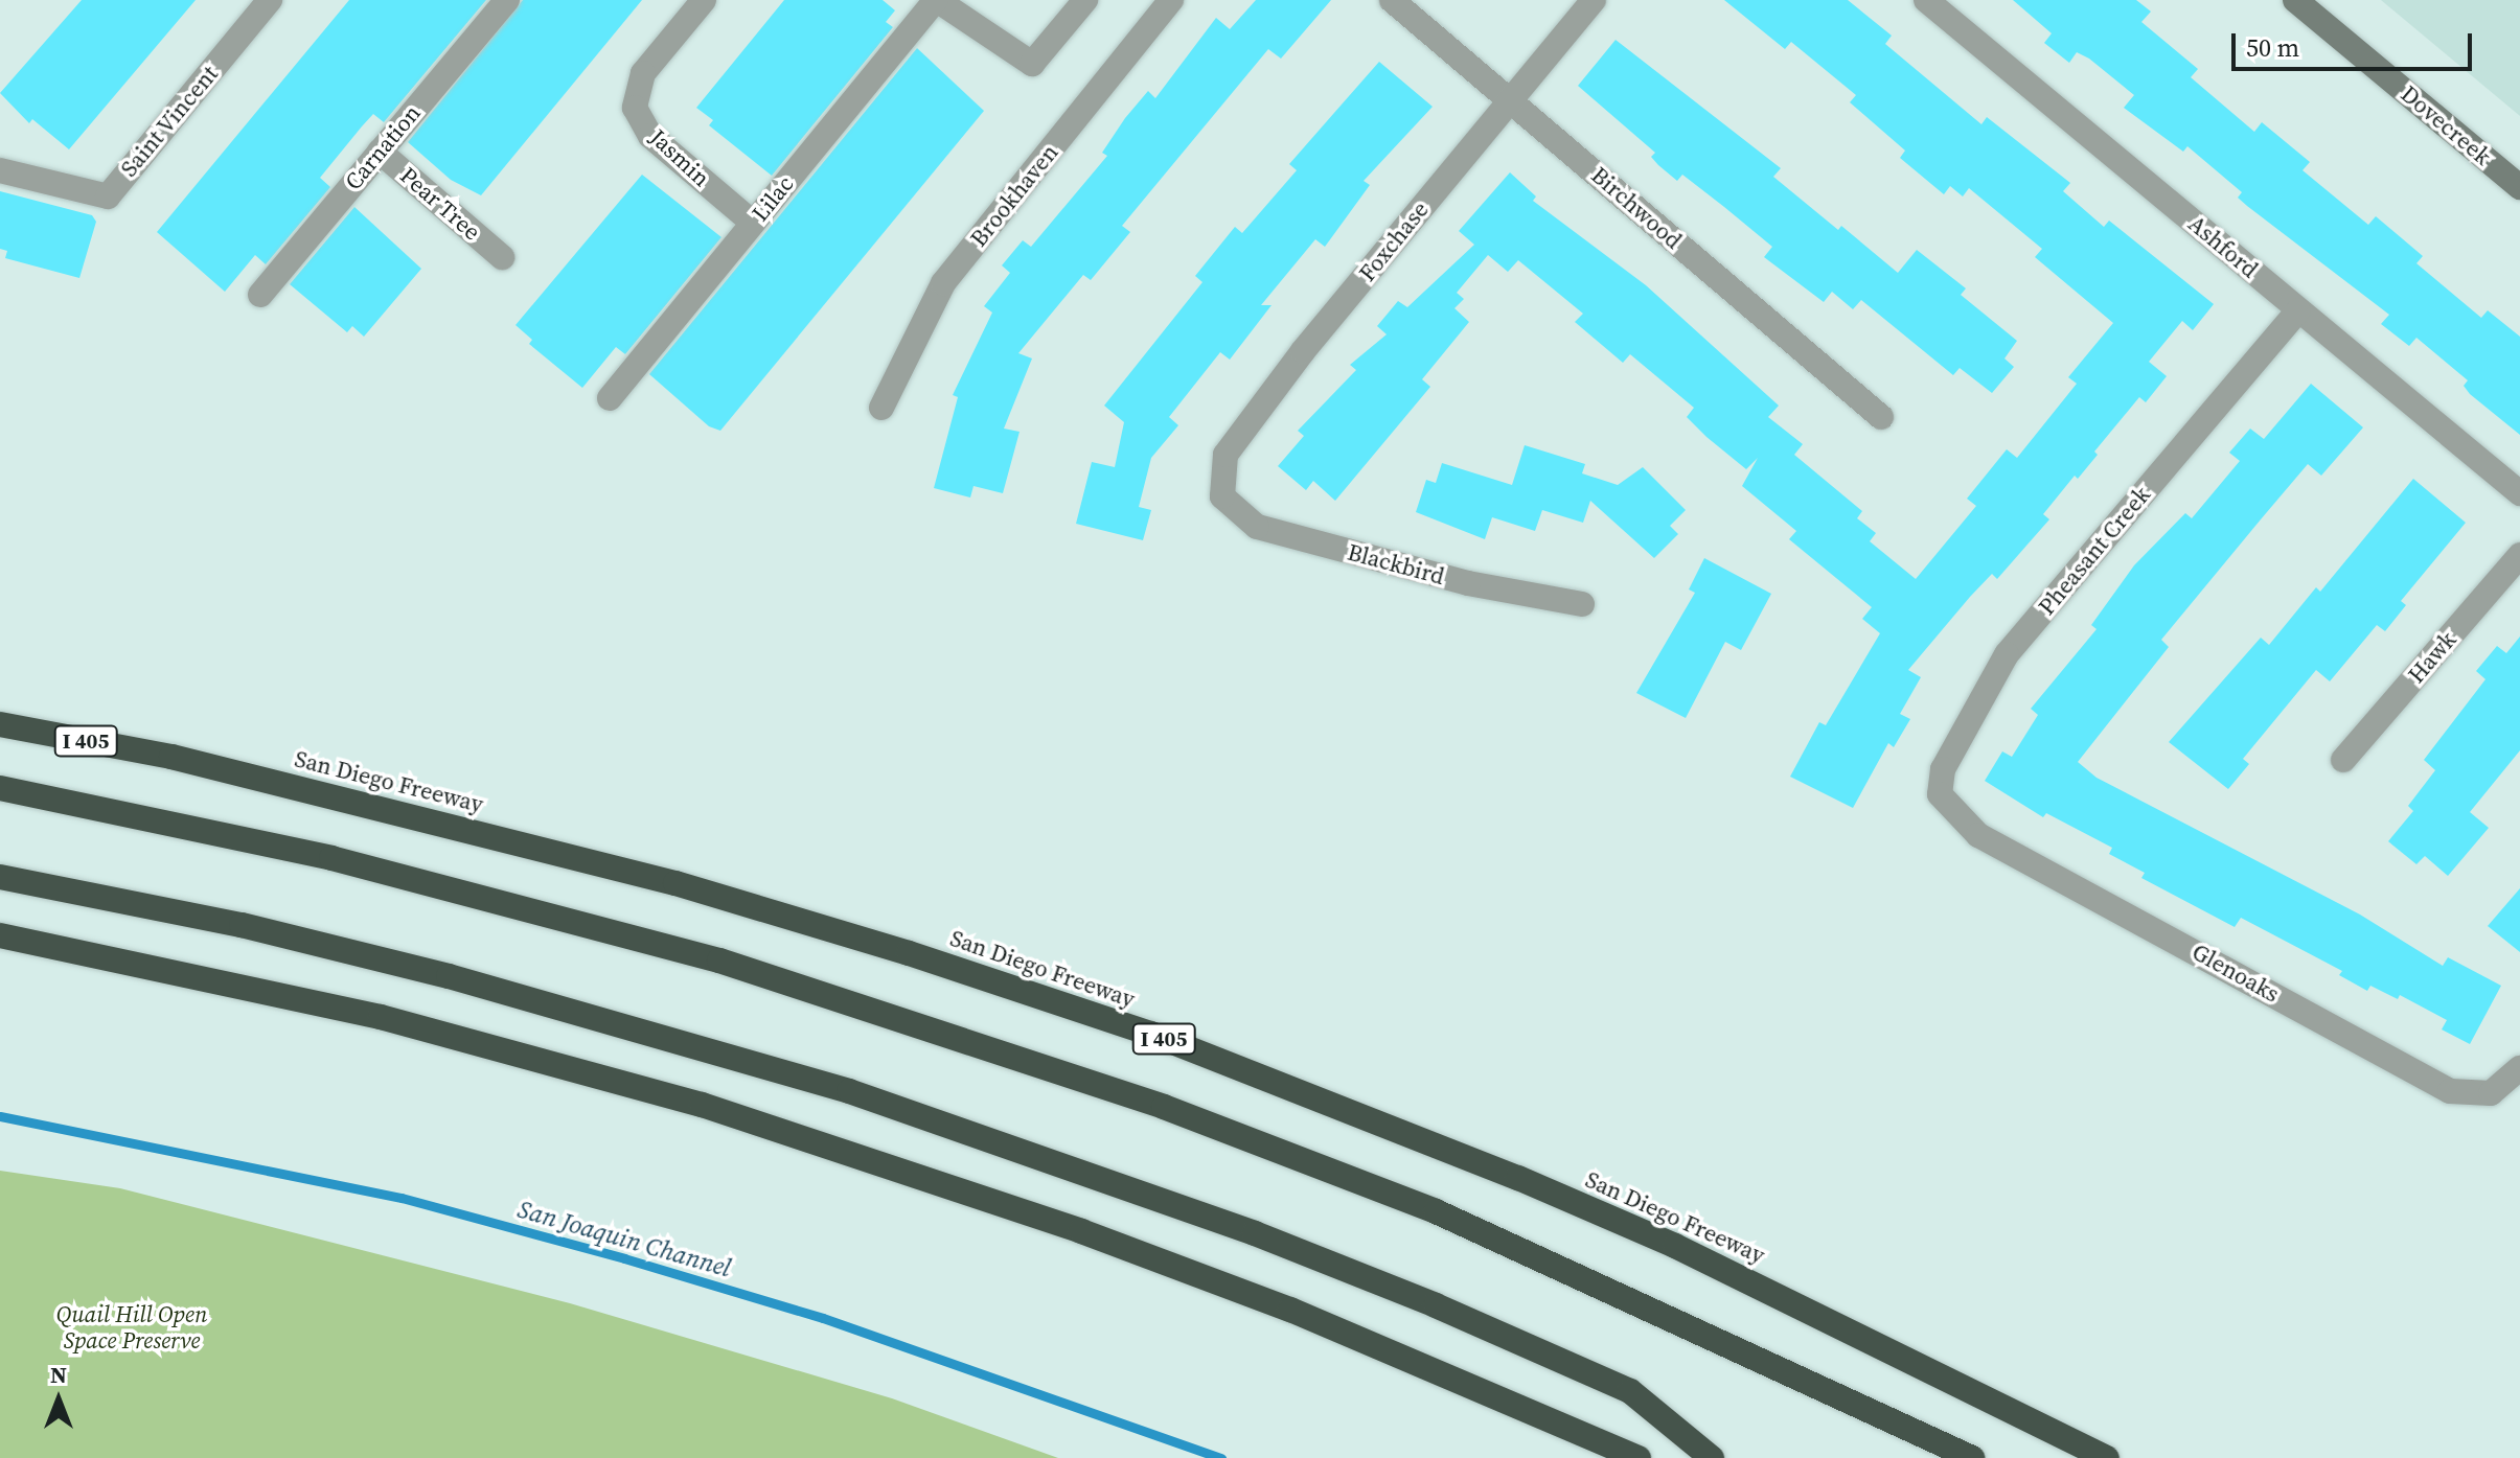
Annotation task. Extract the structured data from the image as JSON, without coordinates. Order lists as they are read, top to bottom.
{
  "streets": {
    "highway": ["I 405", "San Diego Freeway"],
    "street": [
      "Saint Vincent",
      "Dovecreek",
      "Carnation",
      "Jasmin",
      "Brookhaven",
      "Lilac",
      "Pear Tree",
      "Birchwood",
      "Foxchase",
      "Ashford",
      "Pheasant Creek",
      "Blackbird",
      "Hawk",
      "Glenoaks"
    ]
  },
  "crossings": [
    ["Carnation", "Pear Tree"],
    ["Jasmin", "Lilac"],
    ["Birchwood", "Foxchase"],
    ["Foxchase", "Blackbird"],
    ["Ashford", "Pheasant Creek"],
    ["Pheasant Creek", "Glenoaks"]
  ],
  "water": ["San Joaquin Channel"],
  "parks": ["Quail Hill Open Space Preserve"],
  "scale_bar": "50 m",
  "north": "top"
}
